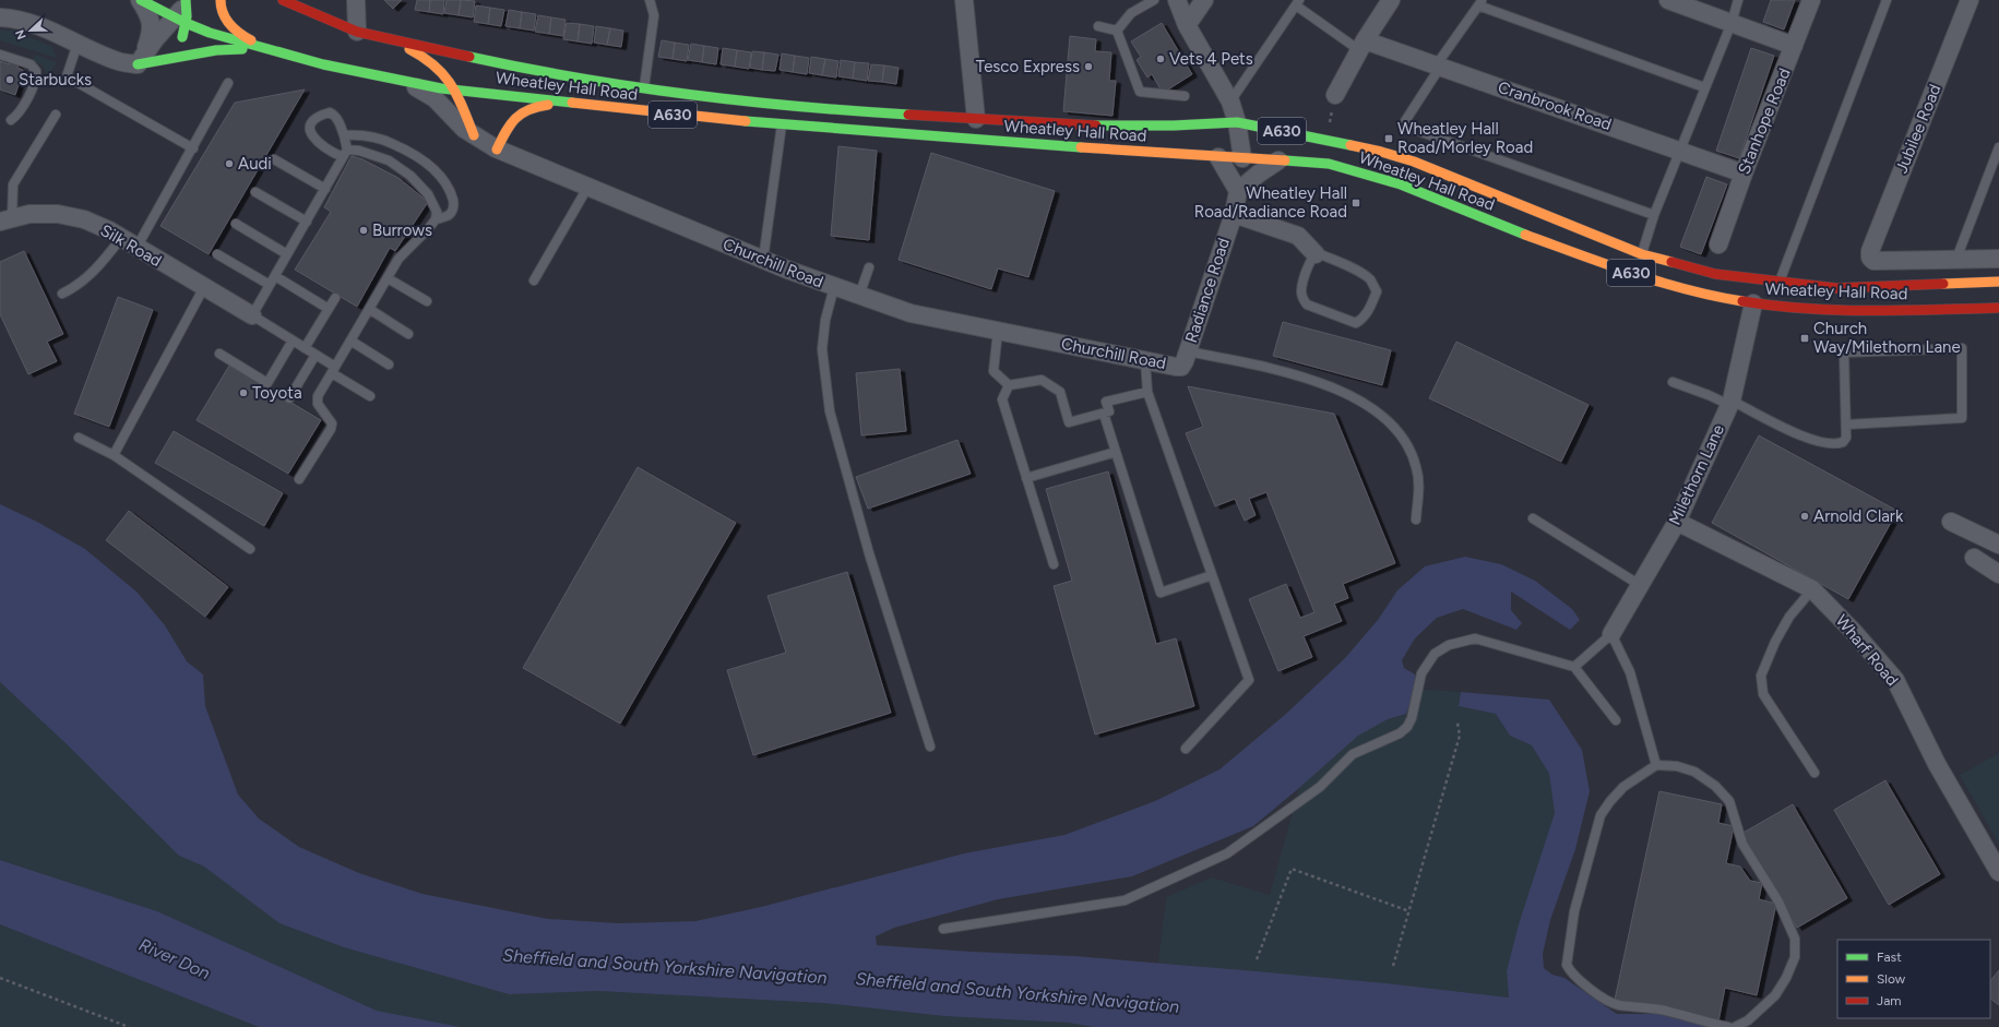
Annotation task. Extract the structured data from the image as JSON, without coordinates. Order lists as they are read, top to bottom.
{
  "streets": {
    "highway": ["Wheatley Hall Road", "A630"],
    "street": [
      "Cranbrook Road",
      "Stanhope Road",
      "Jubilee Road",
      "Silk Road",
      "Churchill Road",
      "Radiance Road",
      "Milethorn Lane",
      "Wharf Road"
    ]
  },
  "crossings": [
    ["Wheatley Hall Road", "Churchill Road"],
    ["Wheatley Hall Road", "Milethorn Lane"],
    ["Cranbrook Road", "Stanhope Road"],
    ["Churchill Road", "Radiance Road"],
    ["Milethorn Lane", "Wharf Road"]
  ],
  "water": ["River Don", "Sheffield and South Yorkshire Navigation"],
  "places": {
    "other": [
      "Vets 4 Pets",
      "Tesco Express",
      "Starbucks",
      "Audi",
      "Burrows",
      "Toyota",
      "Arnold Clark"
    ],
    "transit": ["Wheatley Hall Road/Morley Road", "Wheatley Hall Road/Radiance Road", "Church Way/Milethorn Lane"]
  },
  "legend": ["Fast", "Slow", "Jam"],
  "north": "left"
}
